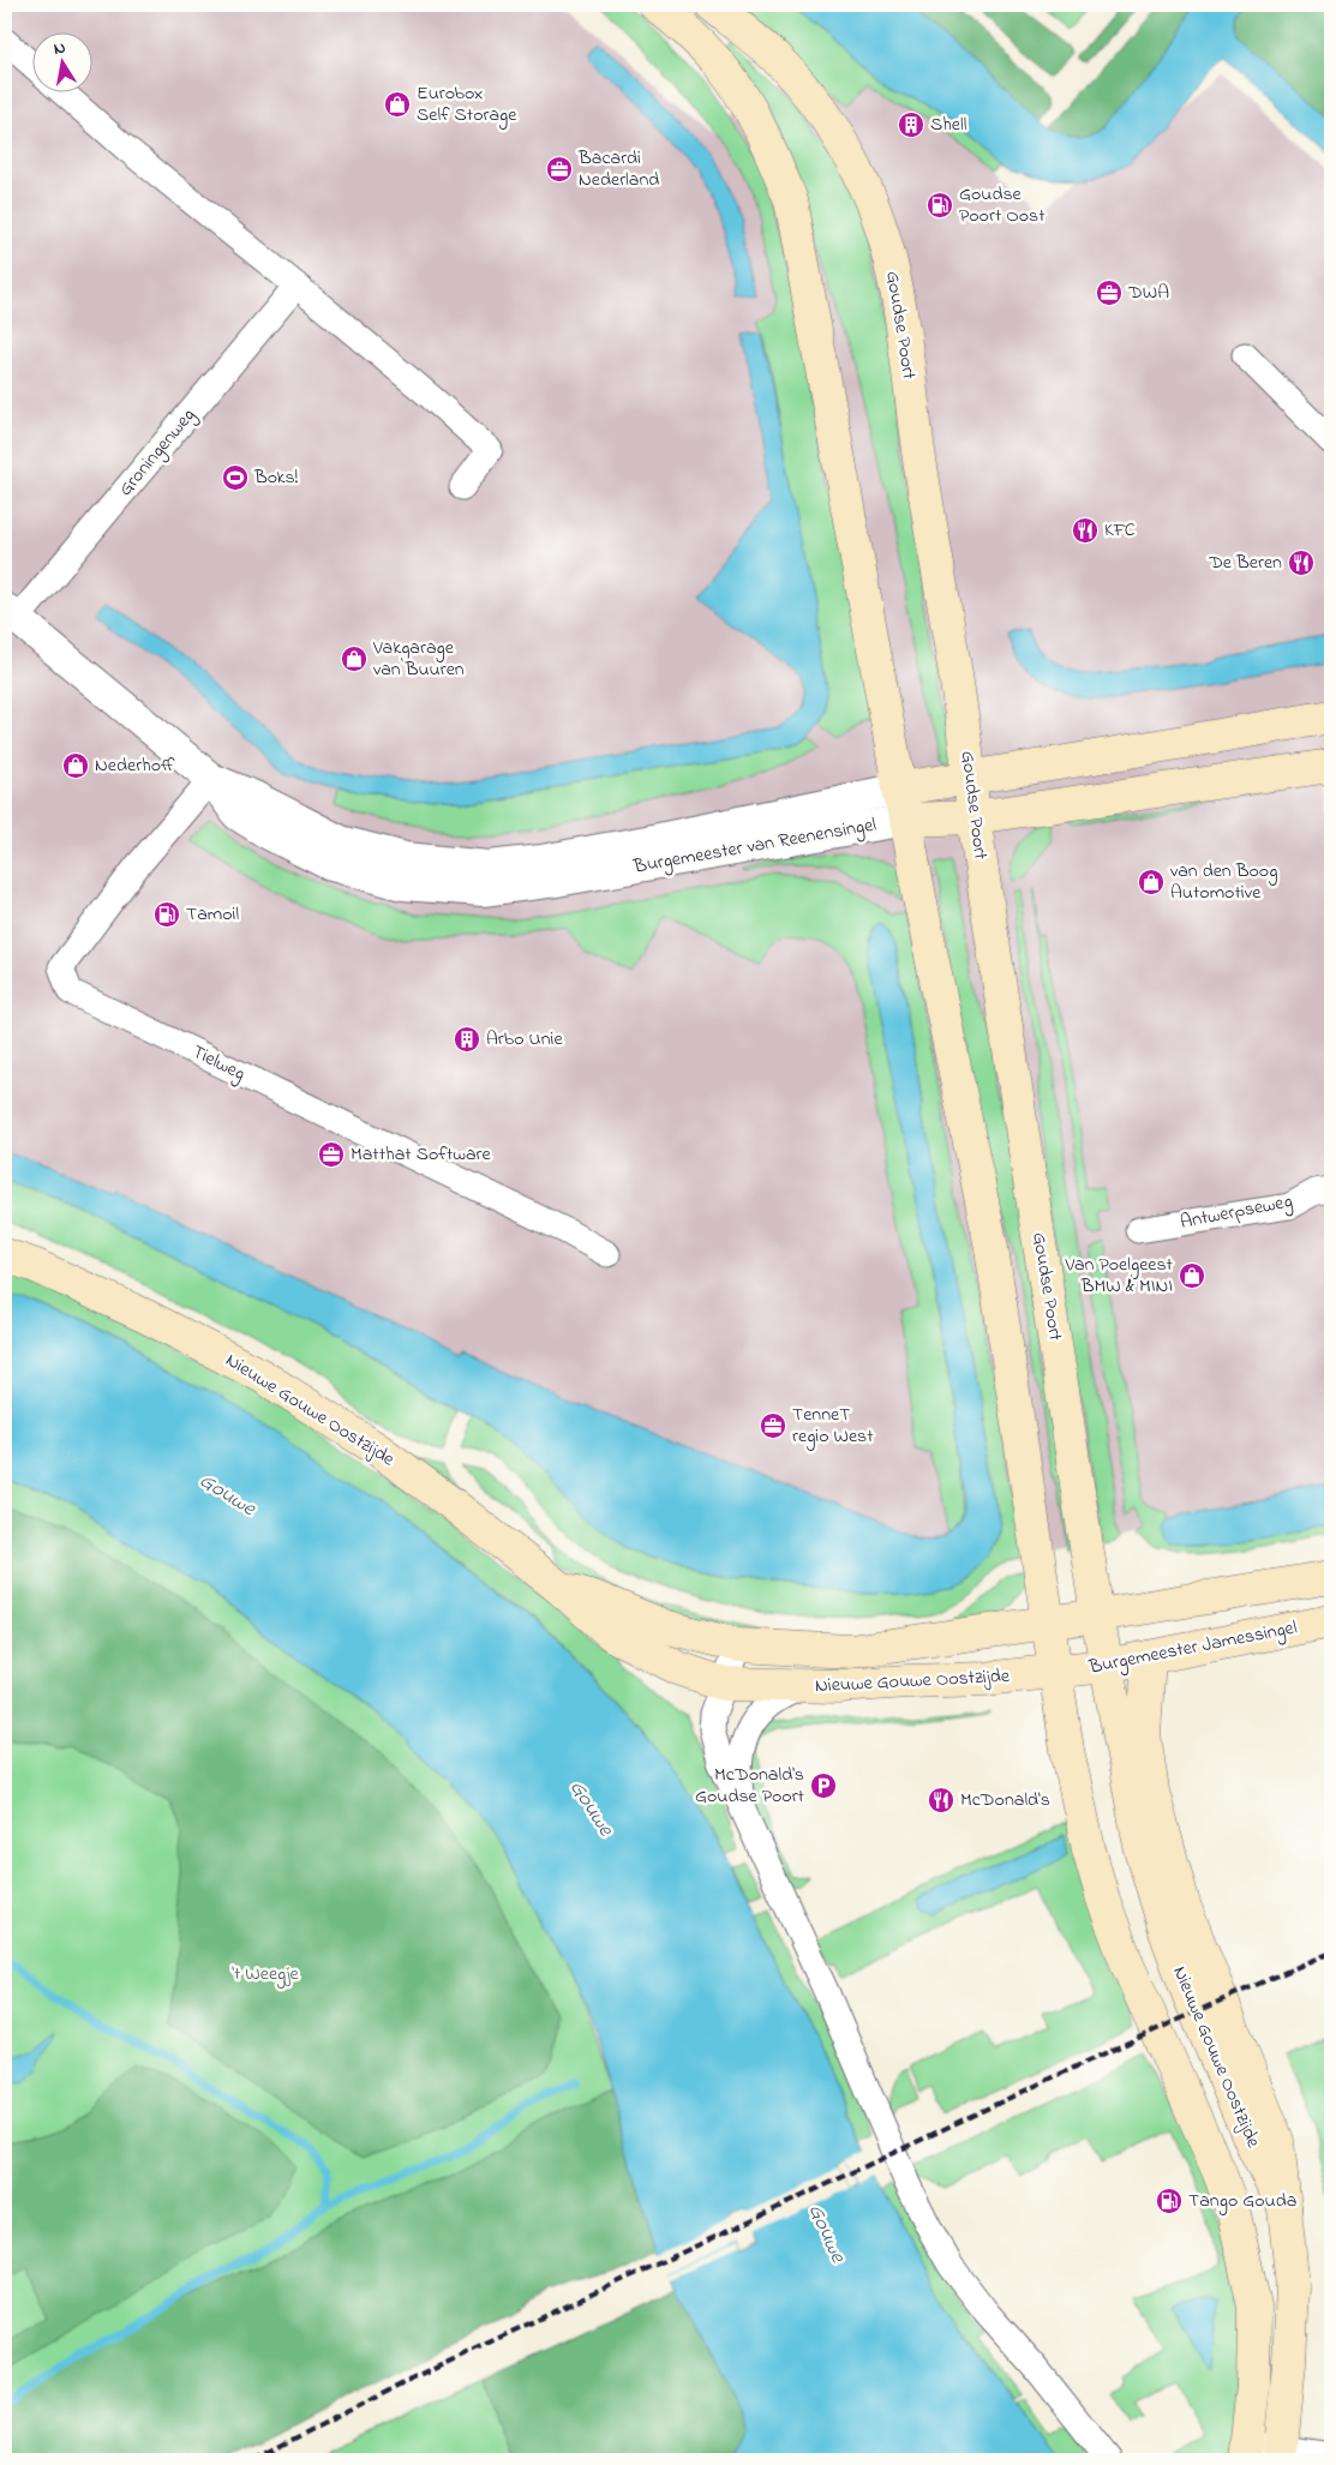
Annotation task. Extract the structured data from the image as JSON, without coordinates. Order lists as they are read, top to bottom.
{
  "streets": {
    "main road": [
      "Goudse Poort",
      "Burgemeester van Reenensingel",
      "Nieuwe Gouwe Oostzijde",
      "Burgemeester Jamessingel"
    ],
    "street": ["Groningenweg", "Tielweg", "Antwerpseweg"]
  },
  "crossings": [
    ["Goudse Poort", "Burgemeester van Reenensingel"],
    ["Goudse Poort", "Nieuwe Gouwe Oostzijde"],
    ["Goudse Poort", "Burgemeester Jamessingel"],
    ["Groningenweg", "Burgemeester van Reenensingel"],
    ["Burgemeester van Reenensingel", "Tielweg"],
    ["Nieuwe Gouwe Oostzijde", "Burgemeester Jamessingel"]
  ],
  "water": ["Gouwe"],
  "parks": ["'t Weegje"],
  "places": {
    "shop": [
      "Eurobox Self Storage",
      "Vakgarage van Buuren",
      "Nederhoff",
      "van den Boog Automotive",
      "Van Poelgeest BMW & MINI"
    ],
    "building": ["Shell", "Arbo Unie"],
    "office": [
      "Bacardi Nederland",
      "DWA",
      "Matthat Software",
      "TenneT regio West"
    ],
    "fuel station": ["Goudse Poort Oost", "Tamoil", "Tango Gouda"],
    "sports": ["Boks!"],
    "restaurant": ["KFC", "De Beren", "McDonald's"],
    "parking": ["McDonald's Goudse Poort"]
  },
  "north": "top"
}
